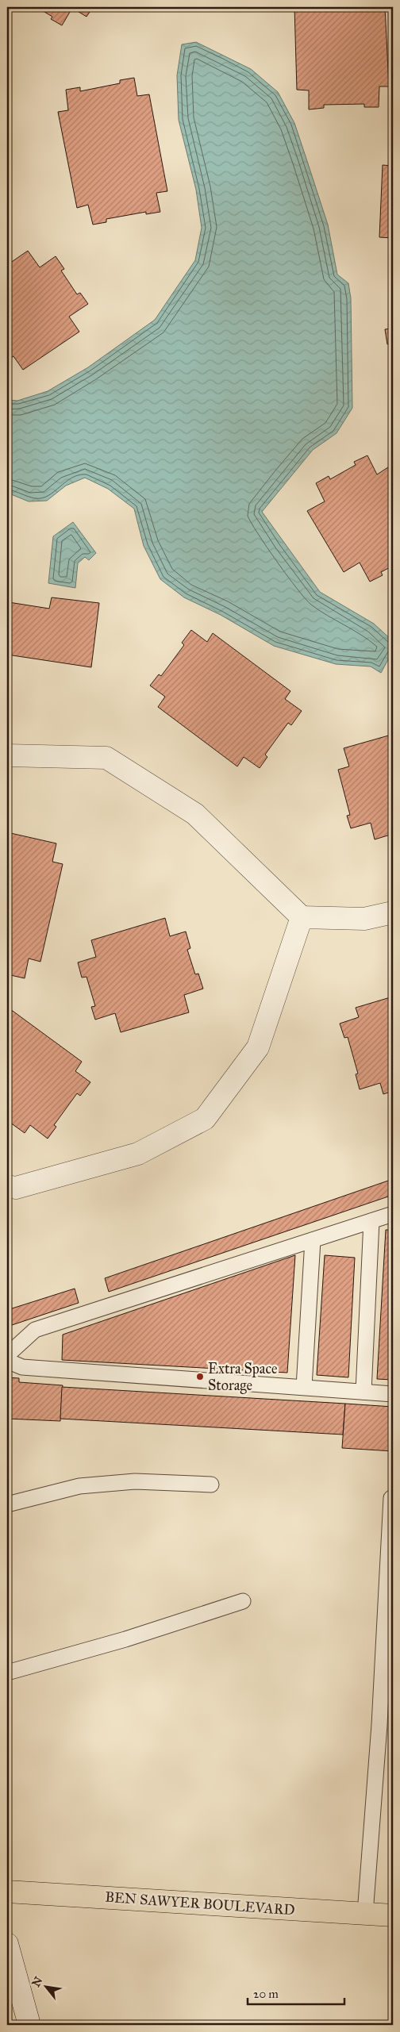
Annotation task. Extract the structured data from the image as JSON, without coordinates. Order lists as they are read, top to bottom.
{
  "streets": {
    "main road": ["BEN SAWYER BOULEVARD"]
  },
  "places": ["Extra Space Storage"],
  "scale_bar": "20 m",
  "north": "top left"
}
